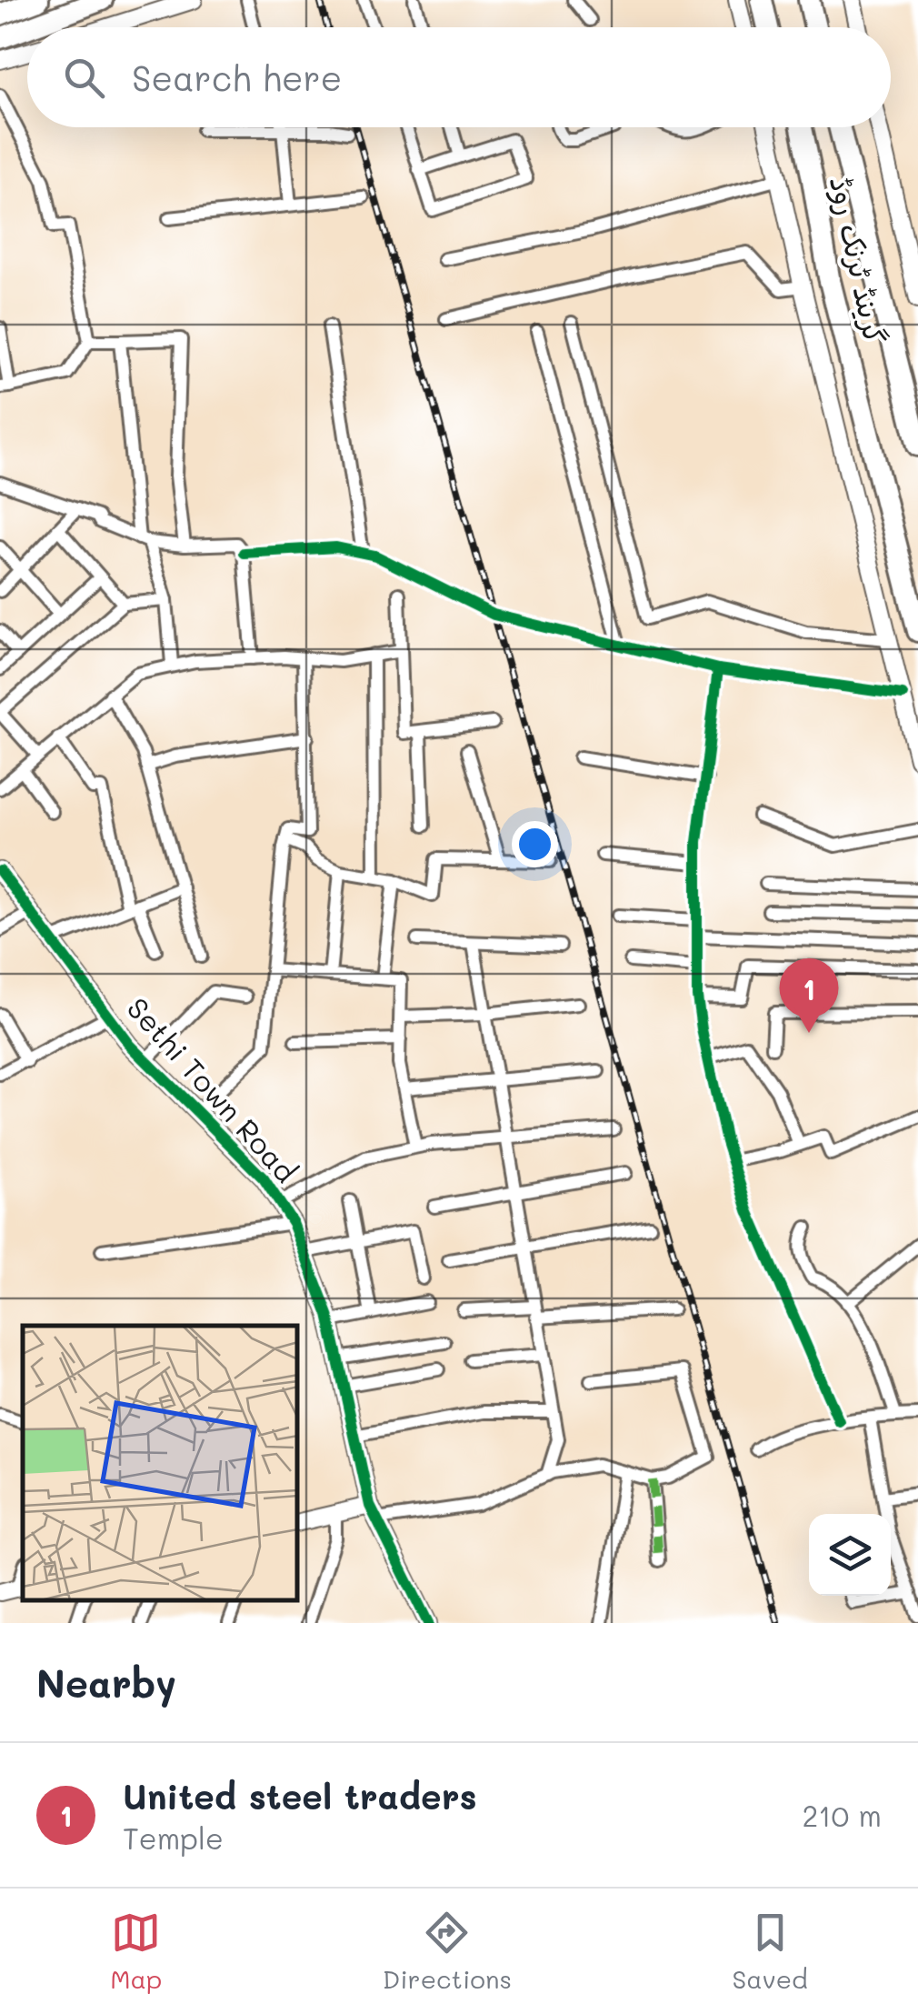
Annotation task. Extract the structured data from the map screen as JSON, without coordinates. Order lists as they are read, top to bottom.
{
  "streets": {
    "highway": ["گرینڈ ٹرنک روڈ"],
    "street": ["Sethi Town Road"]
  },
  "page": {
    "search": "Search here",
    "pins": "1",
    "heading": "Nearby",
    "list": [
      {
        "mark": "1",
        "name": "United steel traders",
        "note": "Temple",
        "value": "210 m"
      }
    ],
    "nav": ["Map", "Directions", "Saved"]
  }
}
